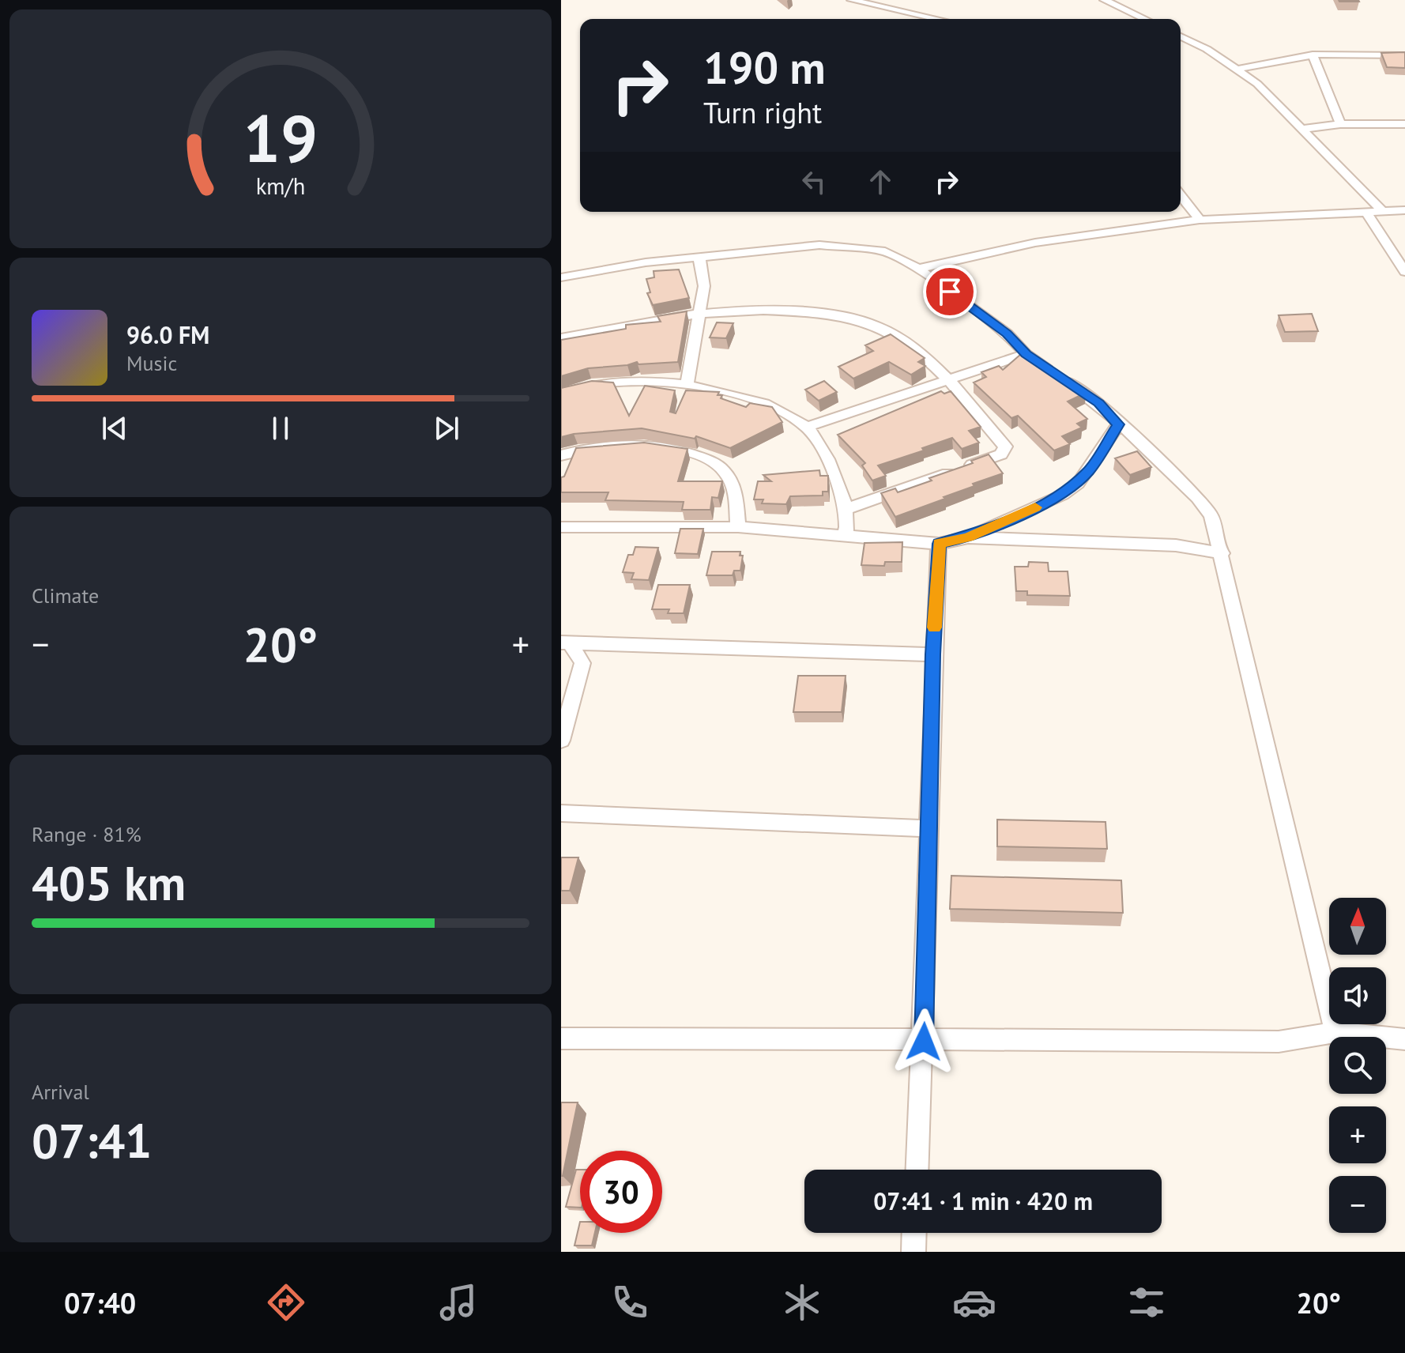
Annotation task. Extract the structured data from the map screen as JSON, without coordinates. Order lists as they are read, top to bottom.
{
  "north": "top",
  "page": {
    "turn": ["190 m", "Turn right"],
    "song": ["96.0 FM", "Music"],
    "tile": [
      "Climate",
      ["Range · 81%", "405 km"],
      ["Arrival", "07:41"]
    ],
    "heat": ["−", "20°", "+"],
    "map_buttons": ["+", "−"],
    "limit": "30",
    "trip": "07:41 · 1 min · 420 m",
    "tabs": ["07:40", "20°"],
    "gauge": ["19", "km/h"]
  }
}
